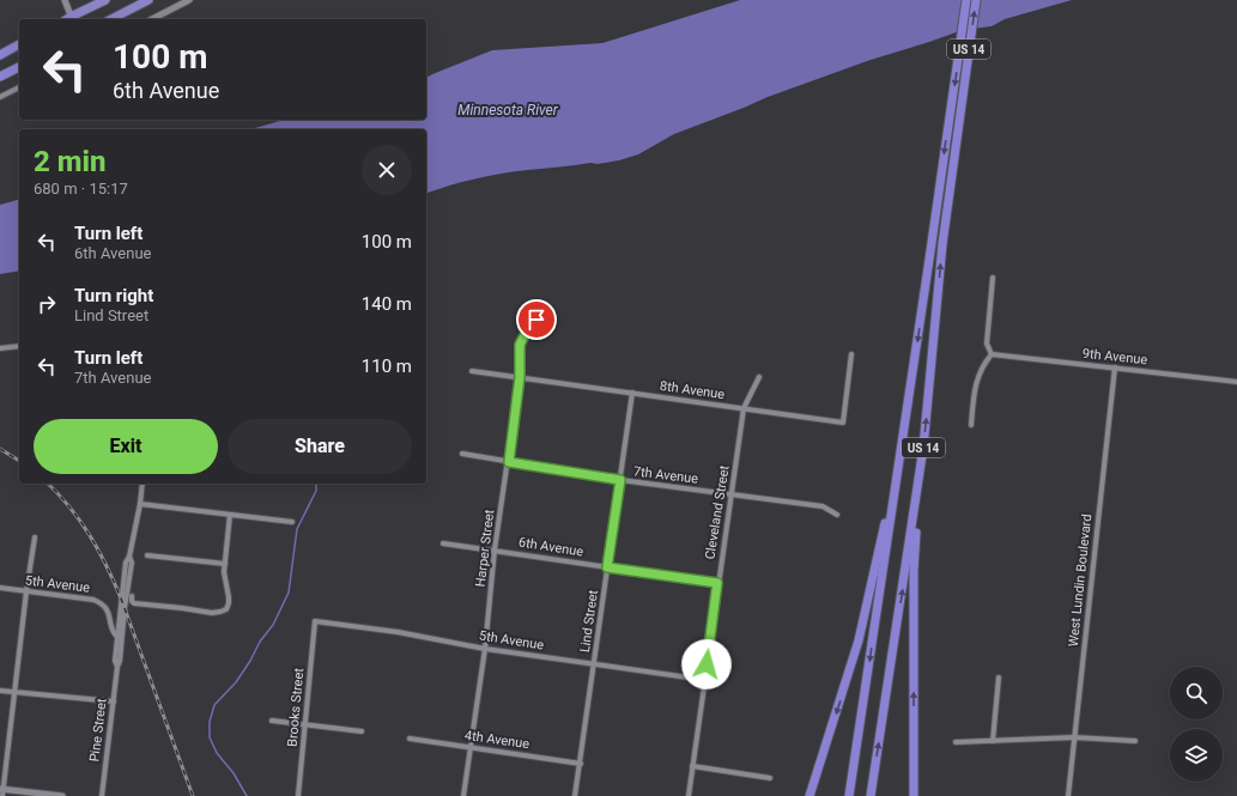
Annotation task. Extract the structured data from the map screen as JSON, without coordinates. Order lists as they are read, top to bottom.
{
  "streets": {
    "highway": ["US 14"],
    "street": [
      "9th Avenue",
      "8th Avenue",
      "7th Avenue",
      "Cleveland Street",
      "6th Avenue",
      "Harper Street",
      "West Lundin Boulevard",
      "5th Avenue",
      "Lind Street",
      "Brooks Street",
      "Pine Street",
      "4th Avenue"
    ]
  },
  "crossings": [
    ["9th Avenue", "West Lundin Boulevard"],
    ["8th Avenue", "Cleveland Street"],
    ["8th Avenue", "Harper Street"],
    ["8th Avenue", "Lind Street"],
    ["7th Avenue", "Cleveland Street"],
    ["7th Avenue", "Harper Street"],
    ["7th Avenue", "Lind Street"],
    ["Cleveland Street", "6th Avenue"],
    ["Cleveland Street", "5th Avenue"],
    ["6th Avenue", "Harper Street"],
    ["6th Avenue", "Lind Street"],
    ["Harper Street", "5th Avenue"],
    ["Harper Street", "4th Avenue"],
    ["5th Avenue", "Lind Street"],
    ["5th Avenue", "Brooks Street"],
    ["5th Avenue", "Pine Street"],
    ["Lind Street", "4th Avenue"]
  ],
  "water": ["Minnesota River"],
  "page": {
    "turn": ["100 m", "6th Avenue"],
    "heading": ["2 min", "680 m · 15:17"],
    "list": [
      {
        "name": "Turn left",
        "note": "6th Avenue",
        "value": "100 m"
      },
      {
        "name": "Turn right",
        "note": "Lind Street",
        "value": "140 m"
      },
      {
        "name": "Turn left",
        "note": "7th Avenue",
        "value": "110 m"
      }
    ],
    "buttons": ["Exit", "Share"]
  }
}
